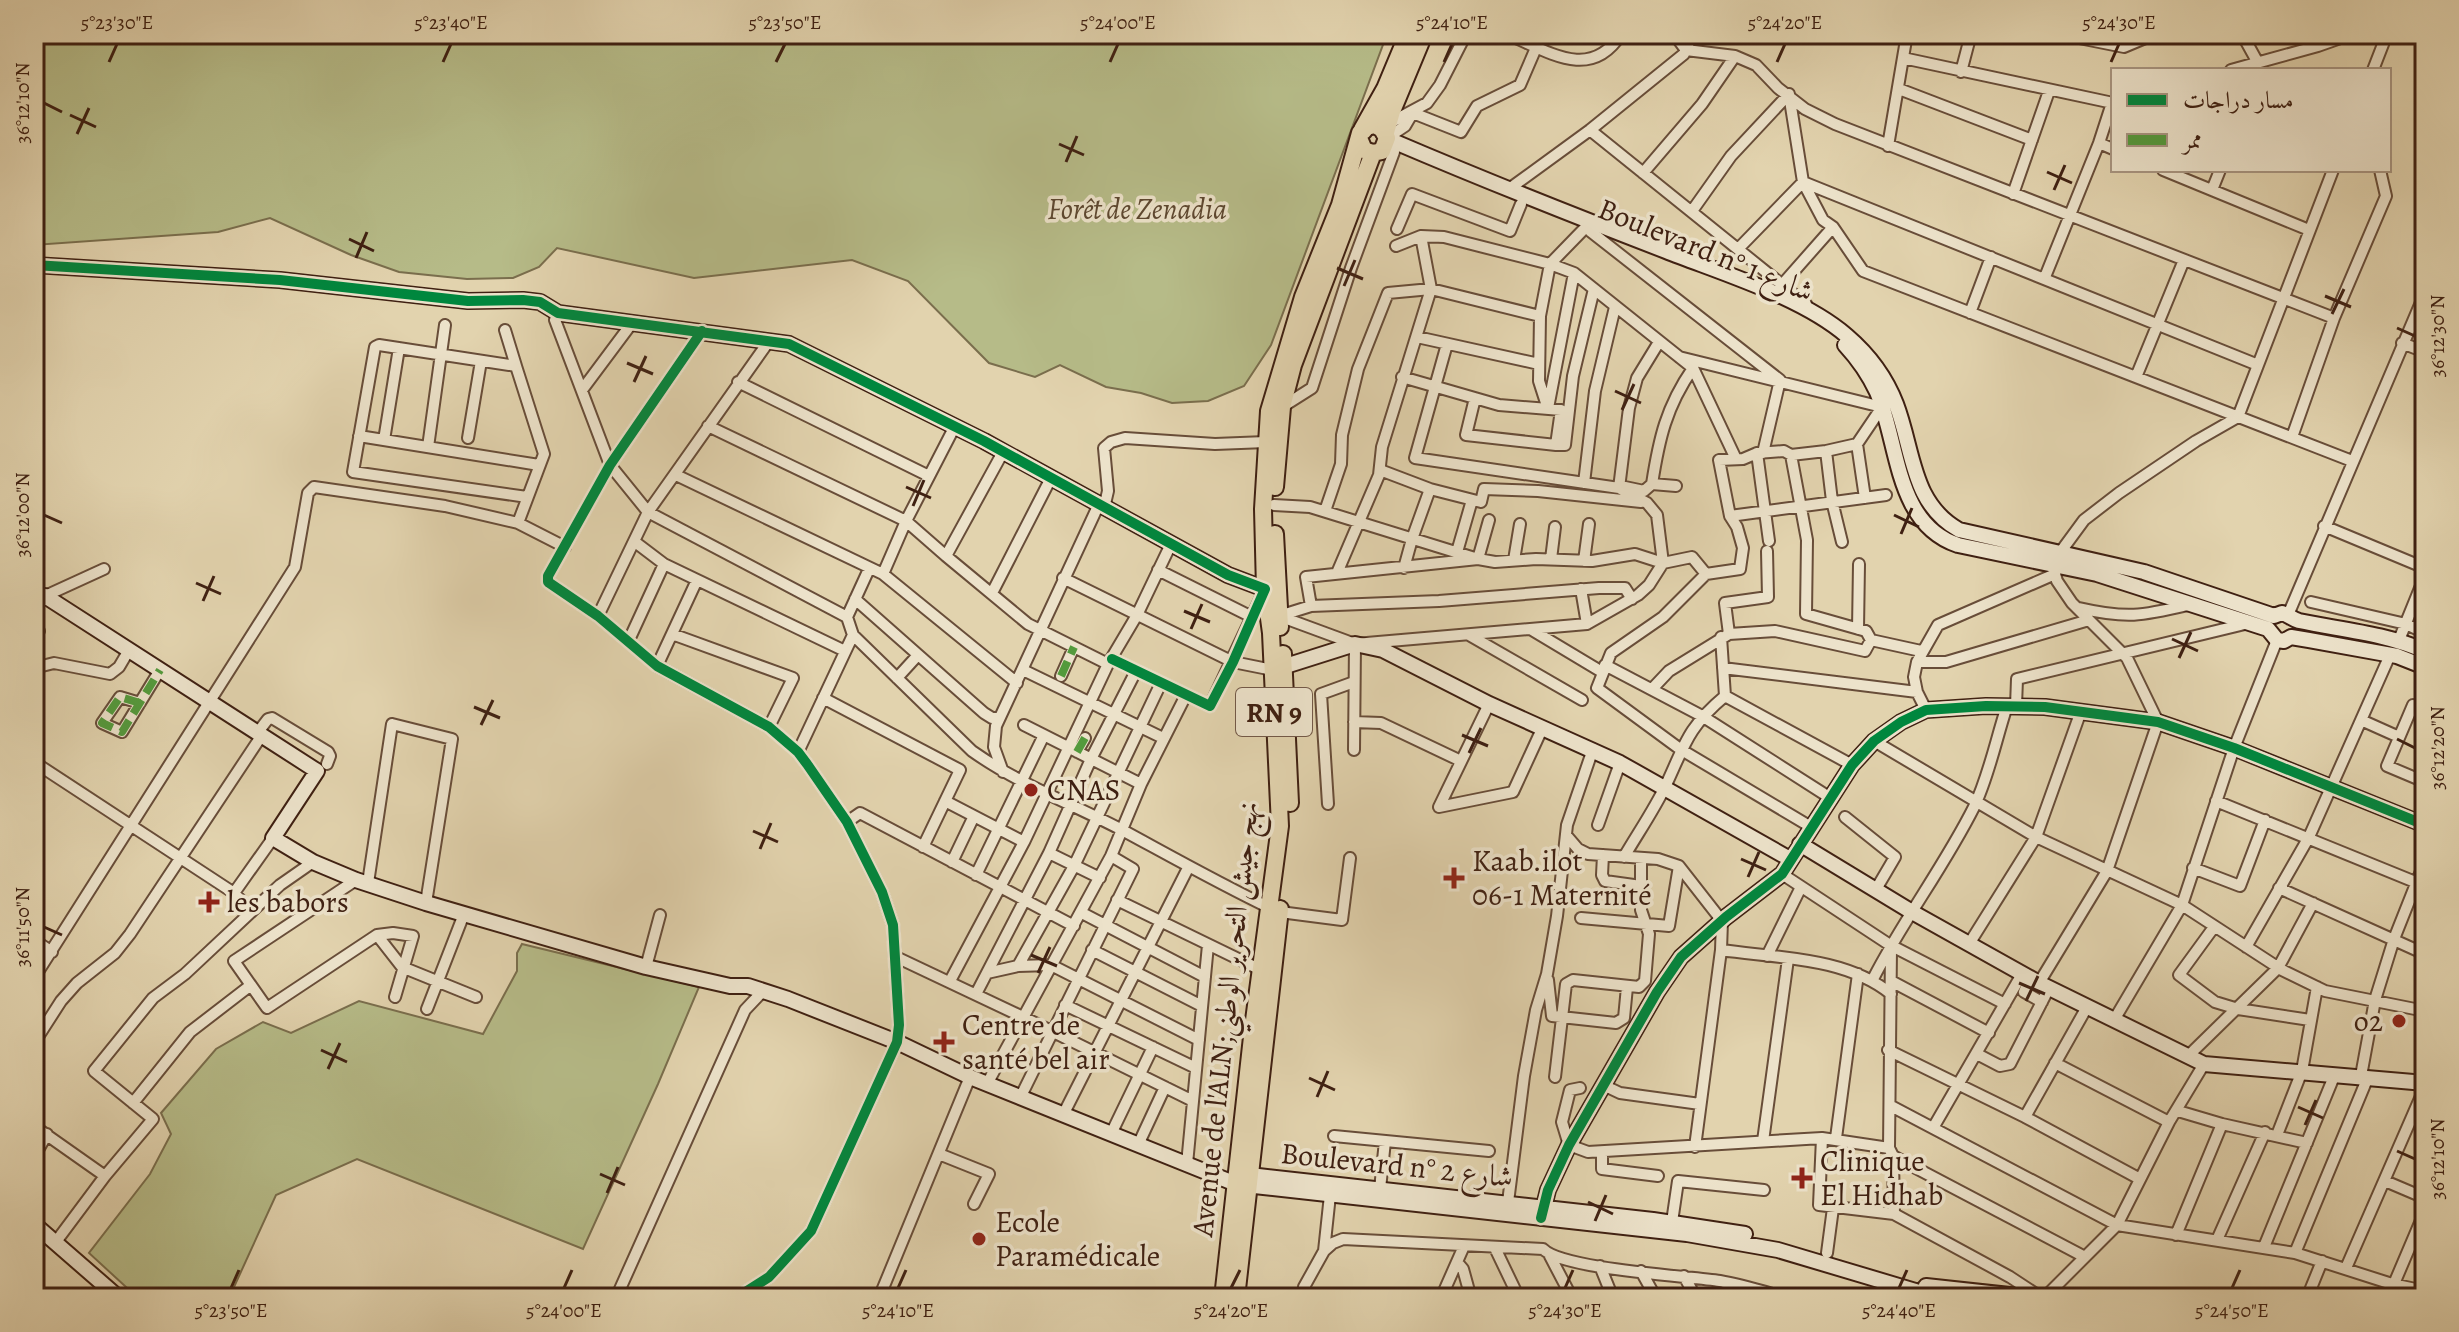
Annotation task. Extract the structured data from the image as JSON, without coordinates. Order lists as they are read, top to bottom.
{
  "streets": {
    "highway": ["RN 9"],
    "main road": ["Avenue de l'ALN;نهج جيش التحرير الوطني"],
    "street": ["Boulevard n° شارع 1", "Boulevard n° شارع 2"]
  },
  "crossings": [
    ["Avenue de l'ALN;نهج جيش التحرير الوطني", "Boulevard n° شارع 2"]
  ],
  "parks": ["Forêt de Zenadia"],
  "places": {
    "other": ["CNAS", "o2", "Ecole Paramédicale"],
    "health": [
      "Kaab.ilot 06-1 Maternité",
      "les babors",
      "Centre de santé bel air",
      "Clinique El Hidhab"
    ]
  },
  "legend": ["مسار دراجات", "ممر"],
  "coordinates": [
    "5°23'30\"E",
    "5°23'40\"E",
    "5°23'50\"E",
    "5°24'00\"E",
    "5°24'10\"E",
    "5°24'20\"E",
    "5°24'30\"E",
    "36°12'10\"N",
    "36°12'30\"N",
    "36°12'00\"N",
    "36°12'20\"N",
    "36°11'50\"N",
    "5°24'40\"E",
    "5°24'50\"E"
  ]
}
